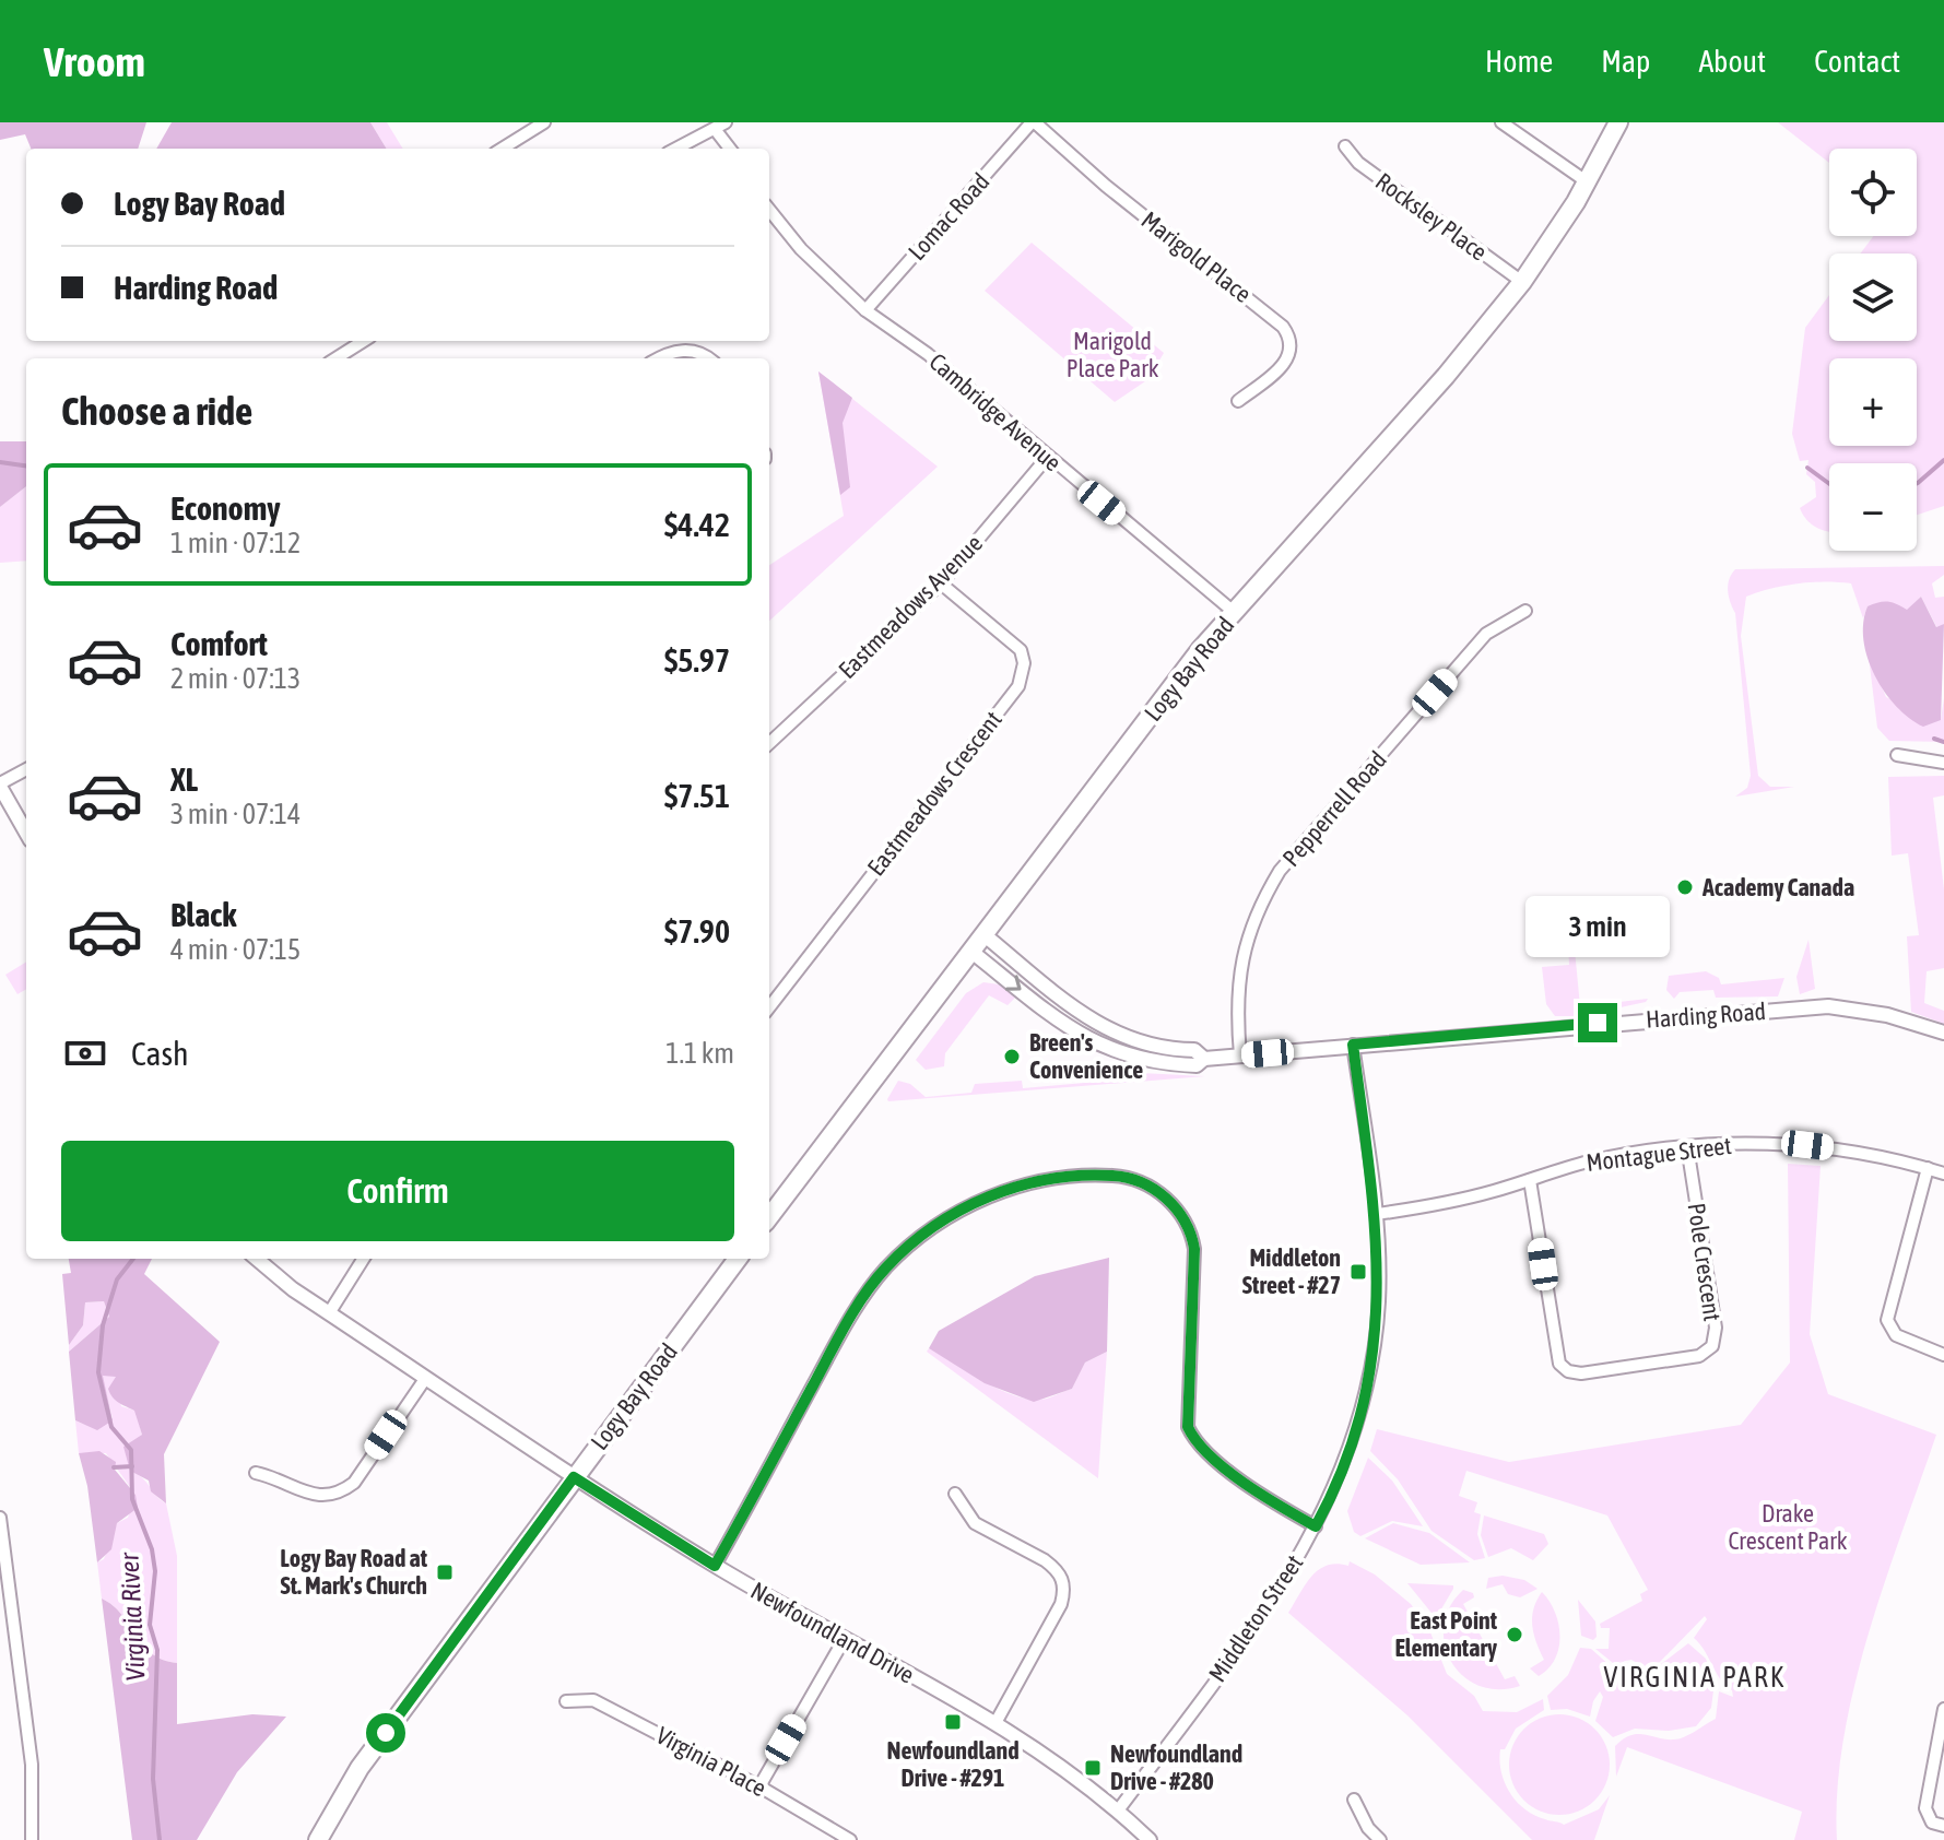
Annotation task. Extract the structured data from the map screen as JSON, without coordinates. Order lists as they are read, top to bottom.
{
  "streets": {
    "main road": ["Logy Bay Road"],
    "street": [
      "Lomac Road",
      "Rocksley Place",
      "Marigold Place",
      "Cambridge Avenue",
      "Eastmeadows Avenue",
      "Eastmeadows Crescent",
      "Pepperrell Road",
      "Harding Road",
      "Montague Street",
      "Pole Crescent",
      "Middleton Street",
      "Newfoundland Drive",
      "Virginia Place"
    ]
  },
  "crossings": [
    ["Lomac Road", "Marigold Place"],
    ["Lomac Road", "Cambridge Avenue"],
    ["Rocksley Place", "Logy Bay Road"],
    ["Cambridge Avenue", "Eastmeadows Avenue"],
    ["Cambridge Avenue", "Logy Bay Road"],
    ["Eastmeadows Avenue", "Eastmeadows Crescent"],
    ["Logy Bay Road", "Harding Road"],
    ["Logy Bay Road", "Newfoundland Drive"],
    ["Pepperrell Road", "Harding Road"],
    ["Harding Road", "Middleton Street"],
    ["Montague Street", "Pole Crescent"],
    ["Montague Street", "Middleton Street"],
    ["Middleton Street", "Newfoundland Drive"]
  ],
  "districts": ["VIRGINIA PARK"],
  "water": ["Virginia River"],
  "parks": ["Marigold Place Park", "Drake Crescent Park"],
  "places": {
    "other": ["Academy Canada", "Breen's Convenience", "East Point Elementary"],
    "transit": [
      "Middleton Street - #27",
      "Logy Bay Road at St. Mark's Church",
      "Newfoundland Drive - #291",
      "Newfoundland Drive - #280"
    ]
  },
  "page": {
    "header": "Vroom",
    "nav": [
      "Home",
      "Map",
      "About",
      "Contact"
    ],
    "map_buttons": ["+", "−"],
    "banner": ["Logy Bay Road", "Harding Road"],
    "heading": "Choose a ride",
    "list": [
      {
        "name": "Economy",
        "note": "1 min · 07:12",
        "value": "$4.42"
      },
      {
        "name": "Comfort",
        "note": "2 min · 07:13",
        "value": "$5.97"
      },
      {
        "name": "XL",
        "note": "3 min · 07:14",
        "value": "$7.51"
      },
      {
        "name": "Black",
        "note": "4 min · 07:15",
        "value": "$7.90"
      }
    ],
    "bubble": "3 min",
    "pay": ["Cash", "1.1 km"],
    "buttons": "Confirm"
  }
}
